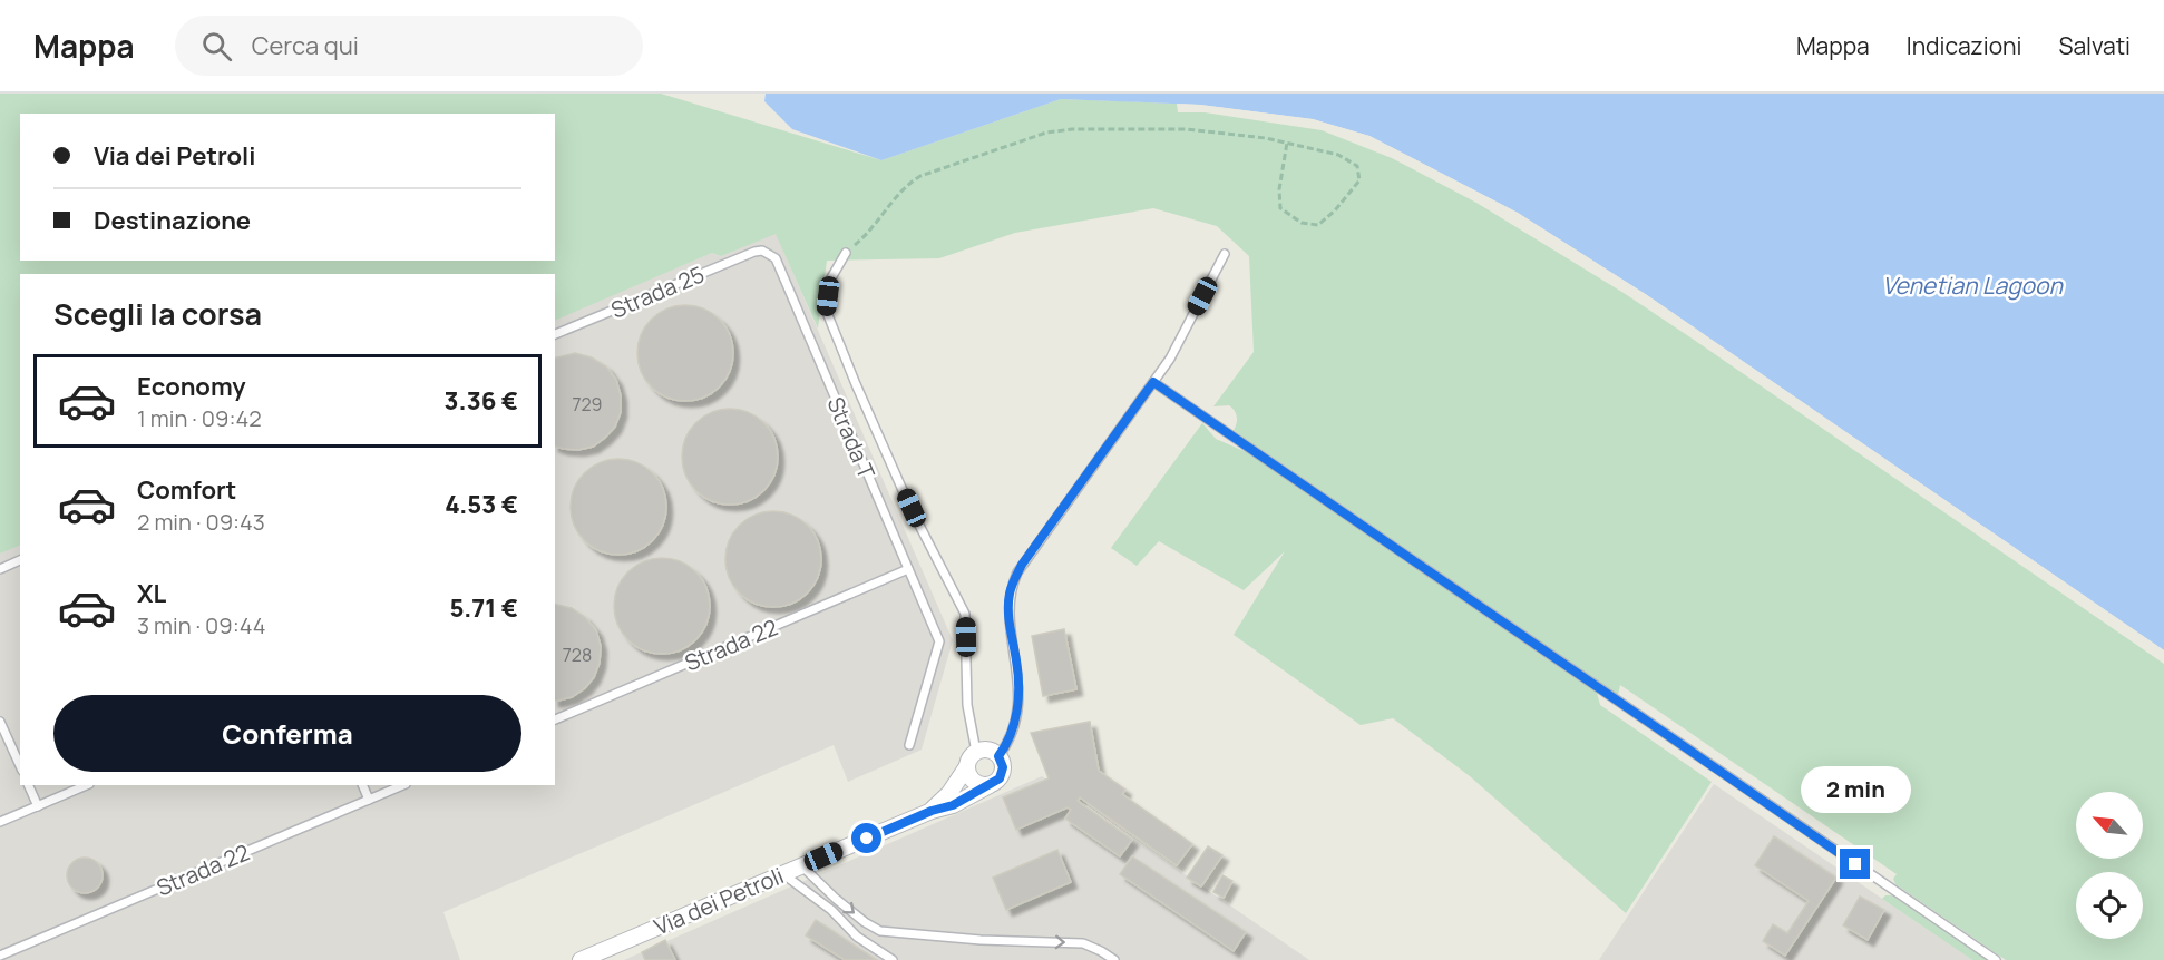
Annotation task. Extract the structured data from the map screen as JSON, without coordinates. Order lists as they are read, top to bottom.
{
  "streets": {
    "street": ["Via dei Petroli"],
    "lane": ["Strada 25", "Strada T", "Strada 22"]
  },
  "crossings": [
    ["Strada 25", "Strada T"],
    ["Strada T", "Strada 22"]
  ],
  "water": ["Venetian Lagoon"],
  "house_numbers": ["729", "728"],
  "north": "top left",
  "page": {
    "header": "Mappa",
    "search": "Cerca qui",
    "nav": ["Mappa", "Indicazioni", "Salvati"],
    "banner": ["Via dei Petroli", "Destinazione"],
    "heading": "Scegli la corsa",
    "list": [
      {
        "name": "Economy",
        "note": "1 min · 09:42",
        "value": "3.36 €"
      },
      {
        "name": "Comfort",
        "note": "2 min · 09:43",
        "value": "4.53 €"
      },
      {
        "name": "XL",
        "note": "3 min · 09:44",
        "value": "5.71 €"
      }
    ],
    "buttons": "Conferma",
    "bubble": "2 min"
  }
}
